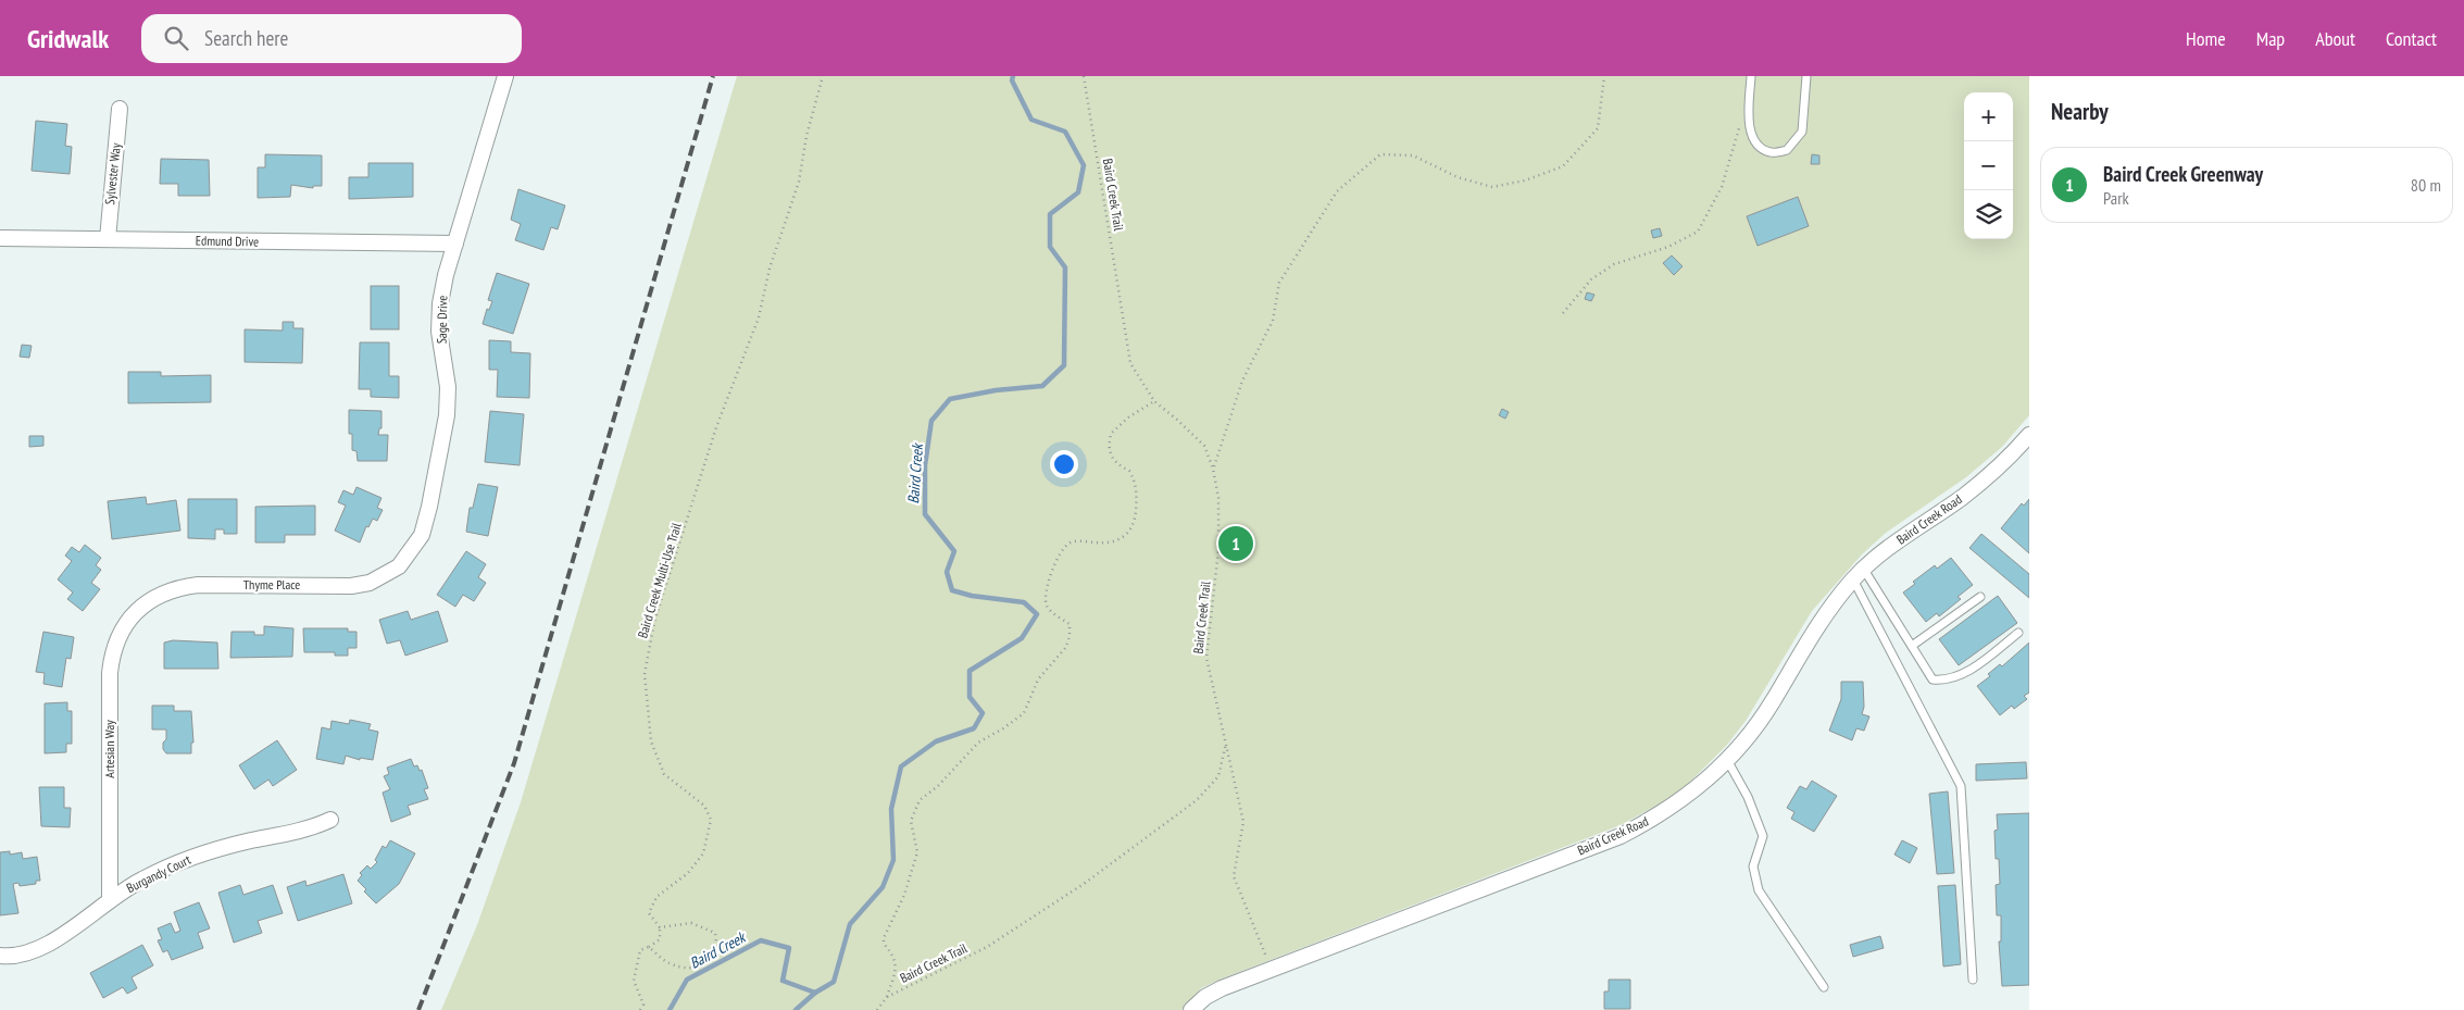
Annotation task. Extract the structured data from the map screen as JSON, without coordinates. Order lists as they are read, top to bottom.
{
  "streets": {
    "street": [
      "Sylvester Way",
      "Edmund Drive",
      "Sage Drive",
      "Baird Creek Road",
      "Thyme Place",
      "Artesian Way",
      "Burgandy Court"
    ],
    "path": ["Baird Creek Trail", "Baird Creek Multi-Use Trail"]
  },
  "crossings": [
    ["Sylvester Way", "Edmund Drive"],
    ["Edmund Drive", "Sage Drive"],
    ["Sage Drive", "Thyme Place"],
    ["Thyme Place", "Artesian Way"],
    ["Artesian Way", "Burgandy Court"]
  ],
  "water": ["Baird Creek"],
  "page": {
    "header": "Gridwalk",
    "search": "Search here",
    "nav": [
      "Home",
      "Map",
      "About",
      "Contact"
    ],
    "heading": "Nearby",
    "map_buttons": ["+", "−"],
    "list": [
      {
        "mark": "1",
        "name": "Baird Creek Greenway",
        "note": "Park",
        "value": "80 m"
      }
    ],
    "pins": "1"
  }
}
